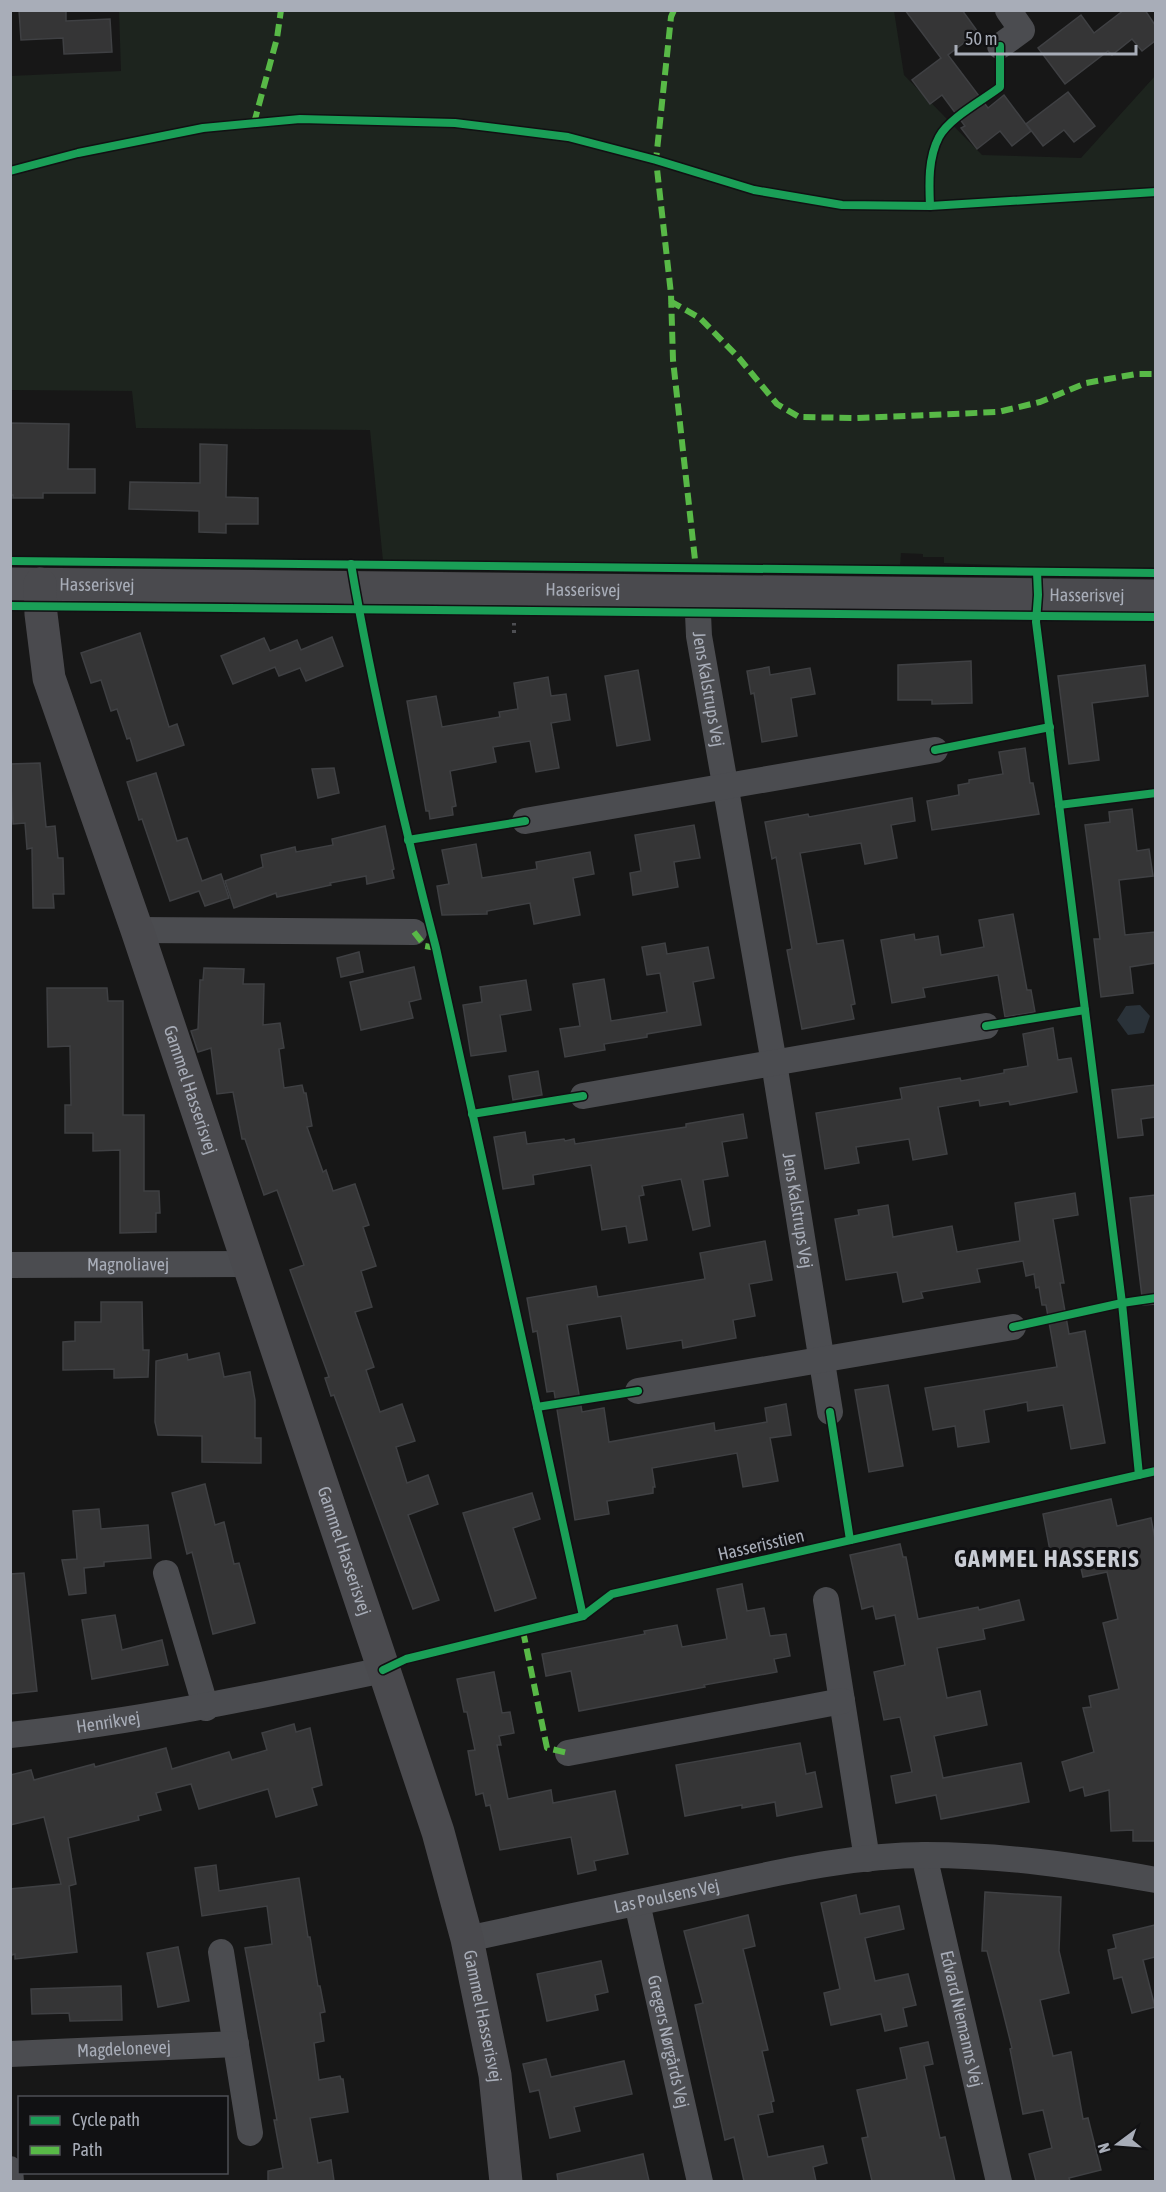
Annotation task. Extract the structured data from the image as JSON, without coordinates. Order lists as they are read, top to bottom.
{
  "streets": {
    "street": [
      "Hasserisvej",
      "Jens Kalstrups Vej",
      "Gammel Hasserisvej",
      "Magnoliavej",
      "Henrikvej",
      "Las Poulsens Vej",
      "Edvard Niemanns Vej",
      "Gregers Nørgårds Vej",
      "Magdelonevej"
    ],
    "cycle path": ["Hasserisstien"]
  },
  "crossings": [
    ["Hasserisvej", "Jens Kalstrups Vej"],
    ["Hasserisvej", "Gammel Hasserisvej"],
    ["Gammel Hasserisvej", "Magnoliavej"],
    ["Gammel Hasserisvej", "Henrikvej"],
    ["Gammel Hasserisvej", "Las Poulsens Vej"],
    ["Las Poulsens Vej", "Edvard Niemanns Vej"],
    ["Las Poulsens Vej", "Gregers Nørgårds Vej"]
  ],
  "districts": ["GAMMEL HASSERIS"],
  "legend": ["Cycle path", "Path"],
  "scale_bar": "50 m",
  "north": "left"
}
